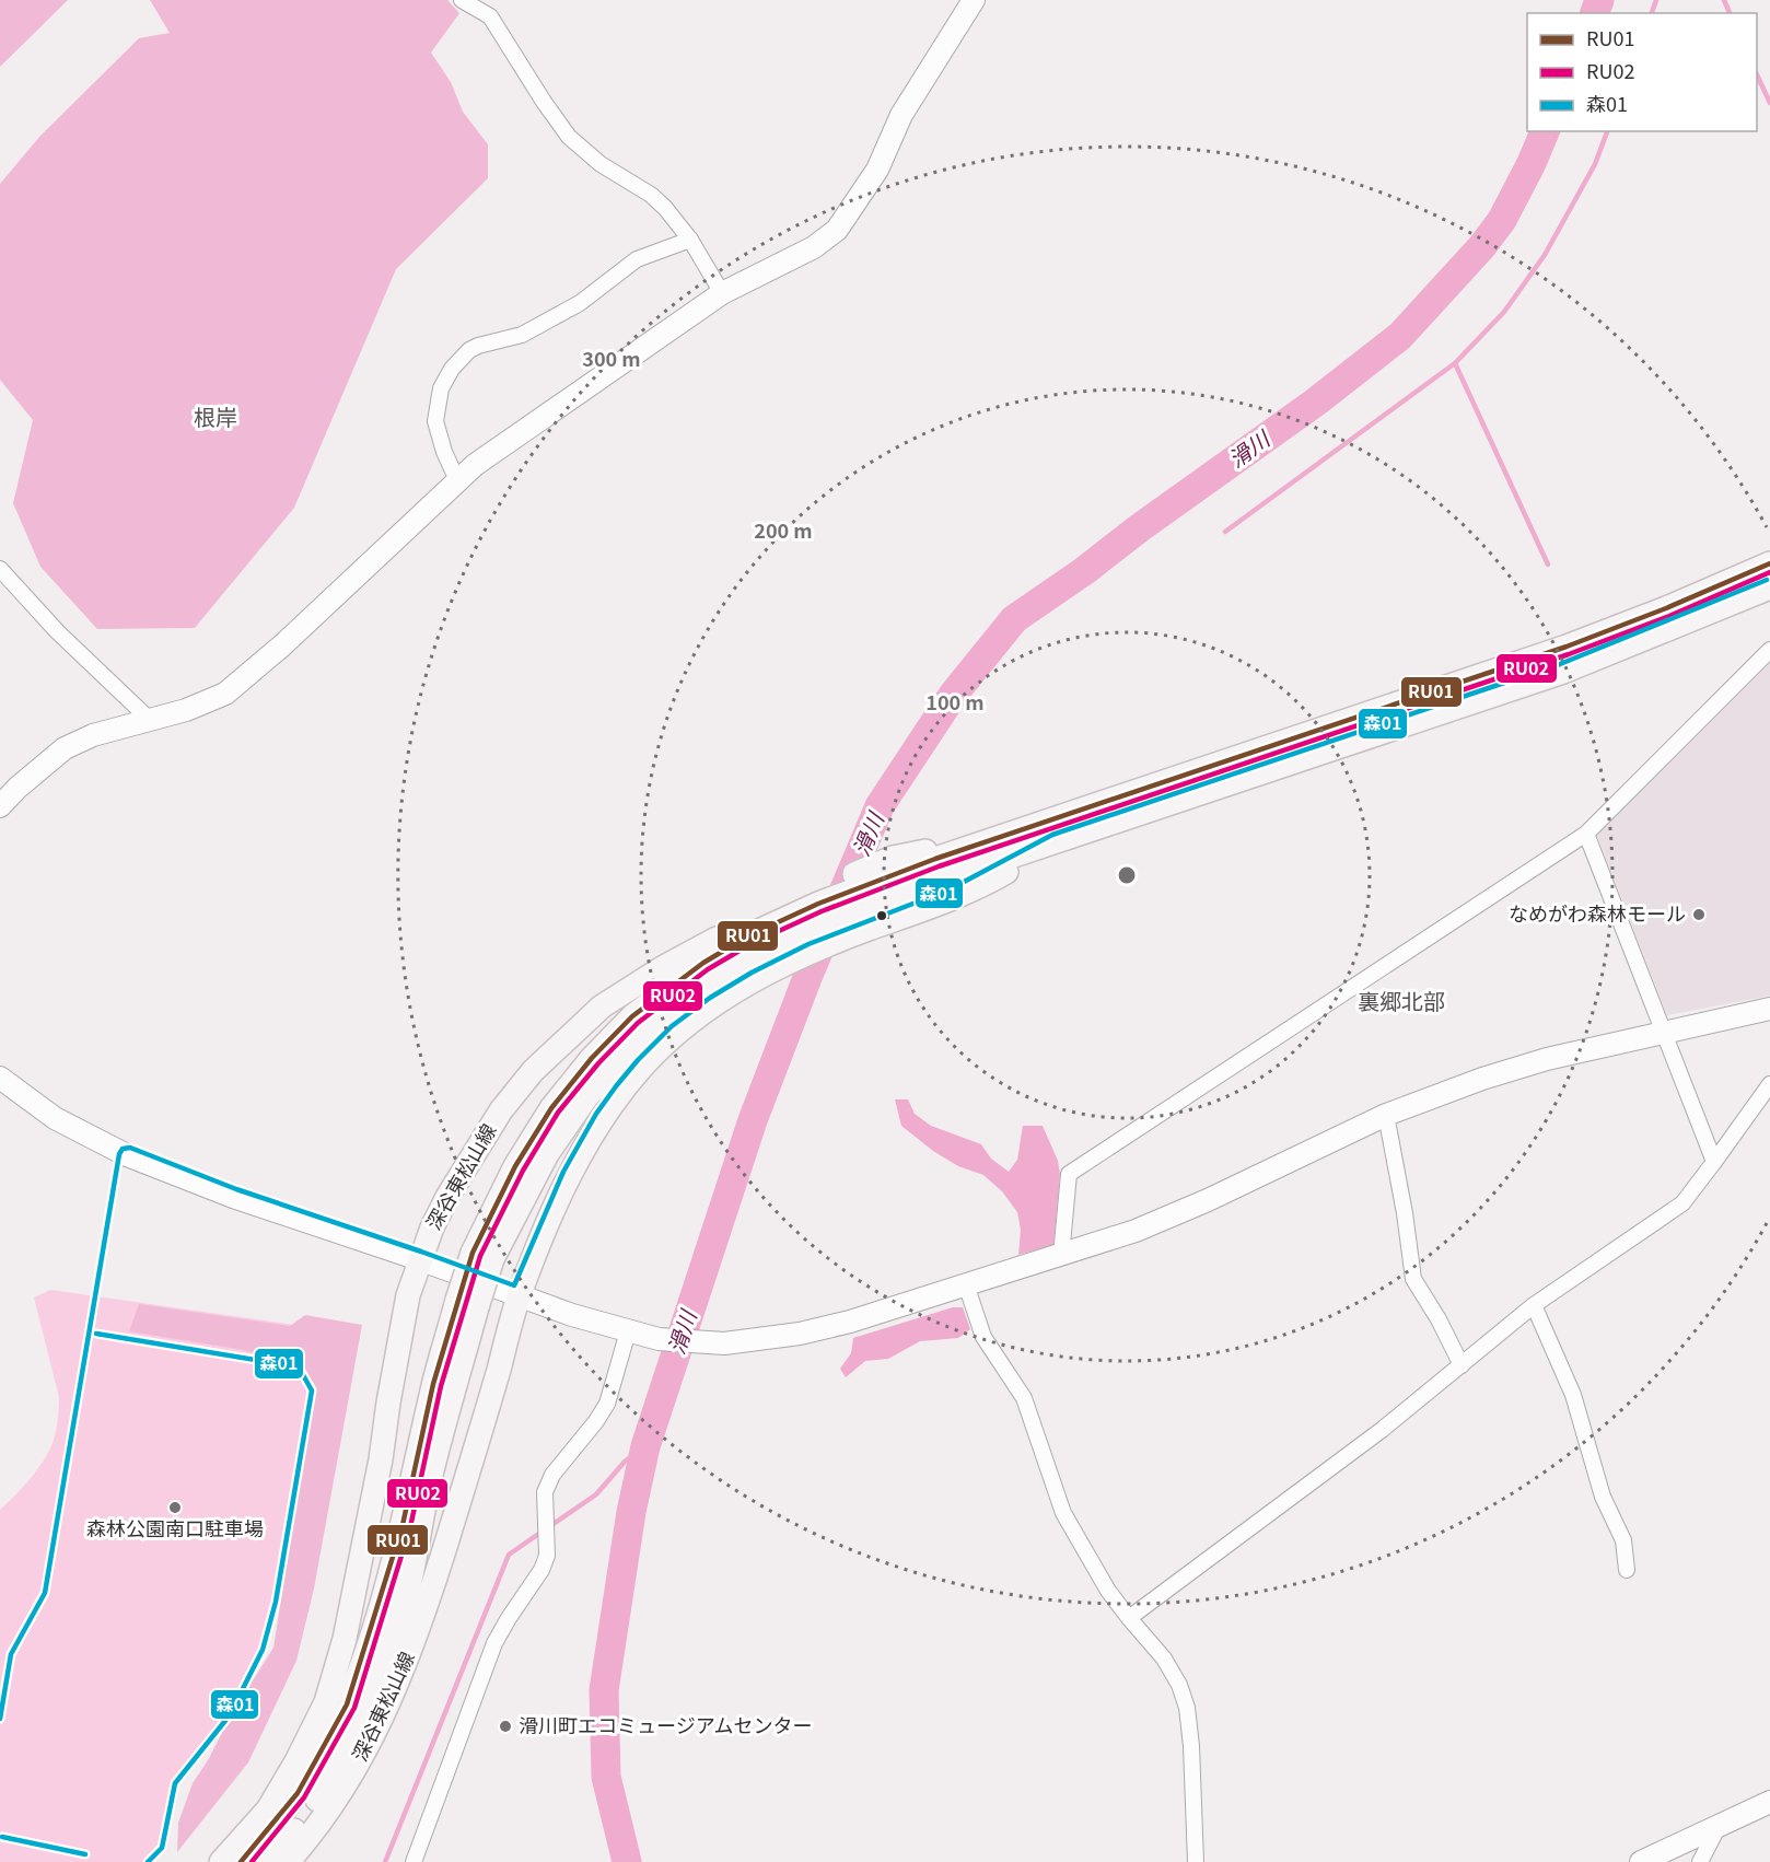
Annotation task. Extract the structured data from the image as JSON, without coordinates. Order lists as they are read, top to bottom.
{
  "streets": {
    "main road": ["深谷東松山線"]
  },
  "districts": ["根岸", "裏郷北部"],
  "water": ["滑川"],
  "places": ["なめがわ森林モール", "森林公園南口駐車場", "滑川町エコミュージアムセンター"],
  "lines": ["transit line RU01", "transit line RU02", "transit line 森01"],
  "legend": ["RU01", "RU02", "森01"],
  "rings": ["300 m", "200 m", "100 m"]
}
